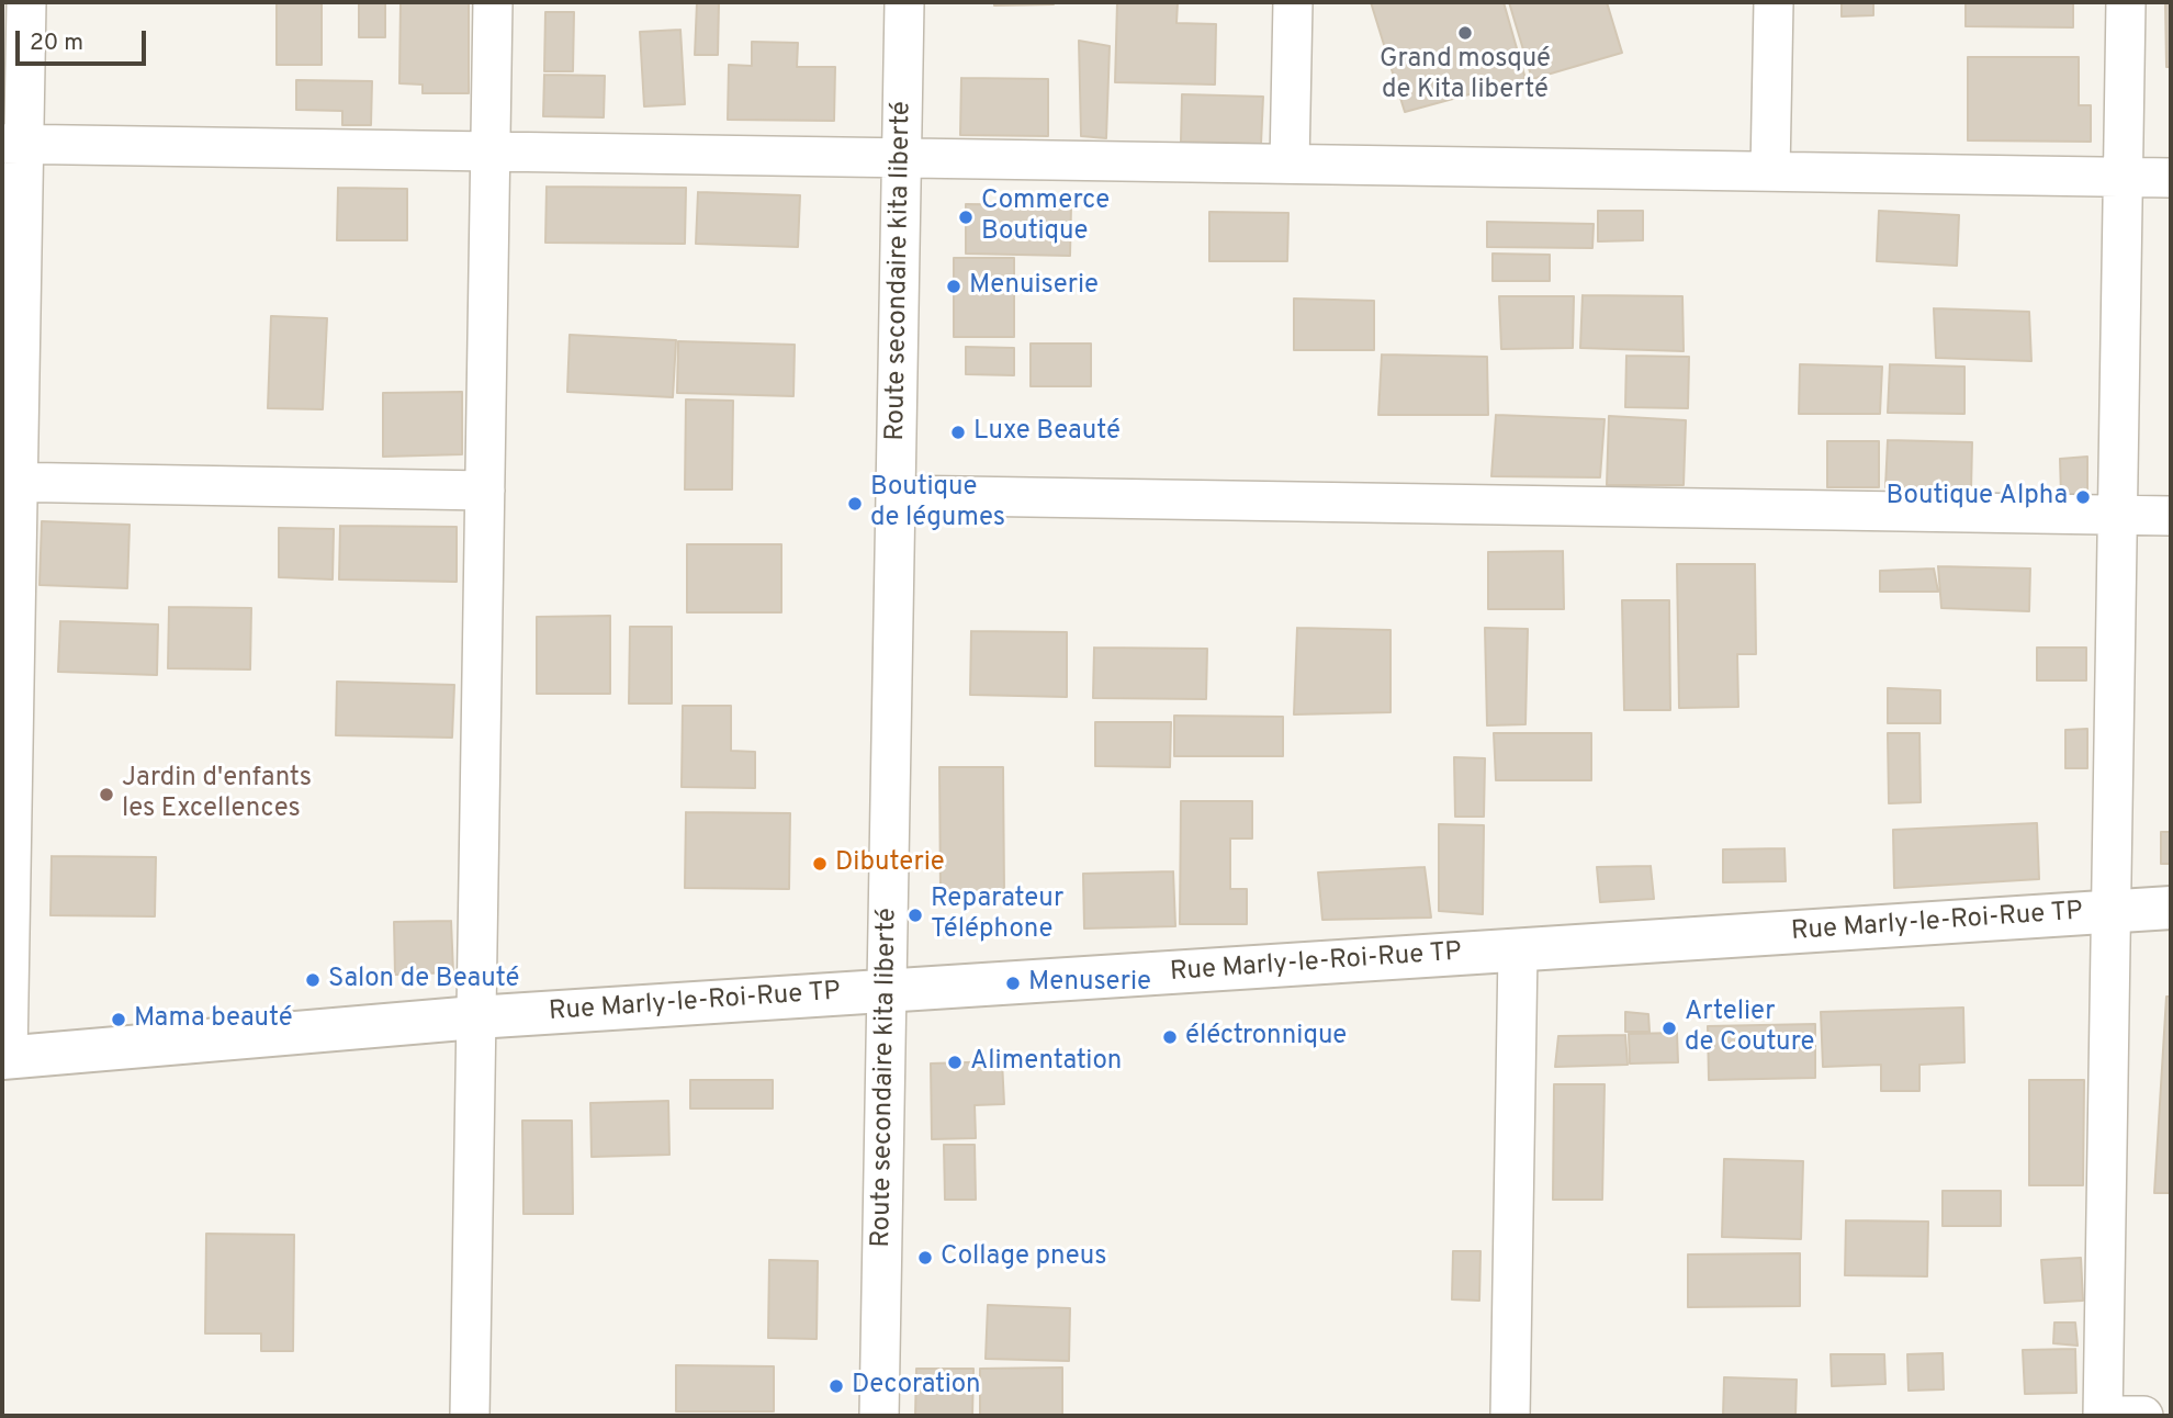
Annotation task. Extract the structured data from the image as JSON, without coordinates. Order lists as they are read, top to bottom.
{
  "streets": {
    "street": ["Route secondaire kita liberté", "Rue Marly-le-Roi-Rue TP"]
  },
  "crossings": [
    ["Route secondaire kita liberté", "Rue Marly-le-Roi-Rue TP"]
  ],
  "places": [
    "Grand mosqué de Kita liberté",
    "Commerce Boutique",
    "Menuiserie",
    "Luxe Beauté",
    "Boutique Alpha",
    "Boutique de légumes",
    "Jardin d'enfants les Excellences",
    "Dibuterie",
    "Reparateur Téléphone",
    "Salon de Beauté",
    "Menuserie",
    "Mama beauté",
    "Artelier de Couture",
    "éléctronnique",
    "Alimentation",
    "Collage pneus",
    "Decoration"
  ],
  "scale_bar": "20 m"
}
